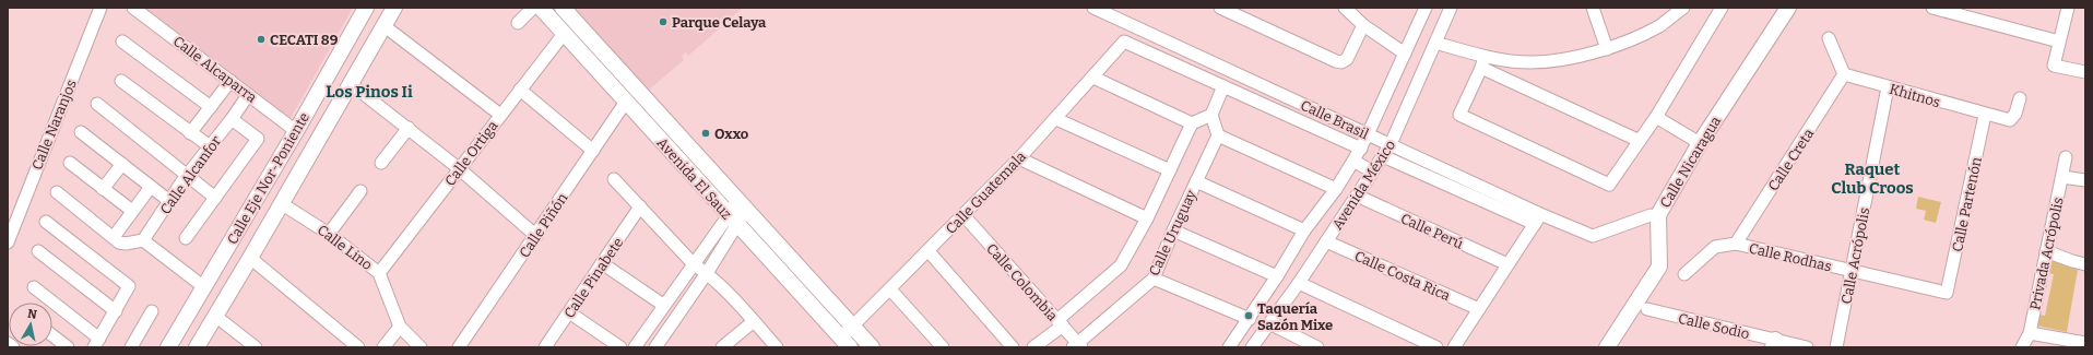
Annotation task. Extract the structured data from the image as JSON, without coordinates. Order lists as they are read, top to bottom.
{
  "streets": {
    "main road": ["Calle Nicaragua", "Calle Eje Nor-Poniente", "Avenida El Sauz"],
    "street": [
      "Calle Alcaparra",
      "Khitnos",
      "Calle Brasil",
      "Calle Naranjos",
      "Calle Ortiga",
      "Calle Creta",
      "Calle Alcanfor",
      "Avenida México",
      "Calle Guatemala",
      "Calle Partenón",
      "Calle Piñón",
      "Calle Perú",
      "Calle Uruguay",
      "Calle Lino",
      "Privada Acrópolis",
      "Calle Acrópolis",
      "Calle Rodhas",
      "Calle Costa Rica",
      "Calle Pinabete",
      "Calle Colombia",
      "Calle Sodio"
    ]
  },
  "crossings": [
    ["Calle Alcaparra", "Calle Alcanfor"],
    ["Calle Alcaparra", "Calle Eje Nor-Poniente"],
    ["Khitnos", "Calle Creta"],
    ["Khitnos", "Calle Partenón"],
    ["Khitnos", "Calle Acrópolis"],
    ["Calle Brasil", "Calle Nicaragua"],
    ["Calle Brasil", "Avenida México"],
    ["Calle Ortiga", "Avenida El Sauz"],
    ["Calle Ortiga", "Calle Lino"],
    ["Calle Creta", "Calle Rodhas"],
    ["Calle Eje Nor-Poniente", "Calle Lino"],
    ["Avenida El Sauz", "Calle Guatemala"],
    ["Avenida El Sauz", "Calle Piñón"],
    ["Avenida México", "Calle Perú"],
    ["Avenida México", "Calle Costa Rica"],
    ["Calle Guatemala", "Calle Colombia"],
    ["Calle Partenón", "Calle Rodhas"],
    ["Calle Uruguay", "Calle Colombia"],
    ["Calle Acrópolis", "Calle Rodhas"]
  ],
  "districts": ["Los Pinos Ii", "Raquet Club Croos"],
  "places": [
    "Parque Celaya",
    "CECATI 89",
    "Oxxo",
    "Taquería Sazón Mixe"
  ],
  "north": "top"
}
